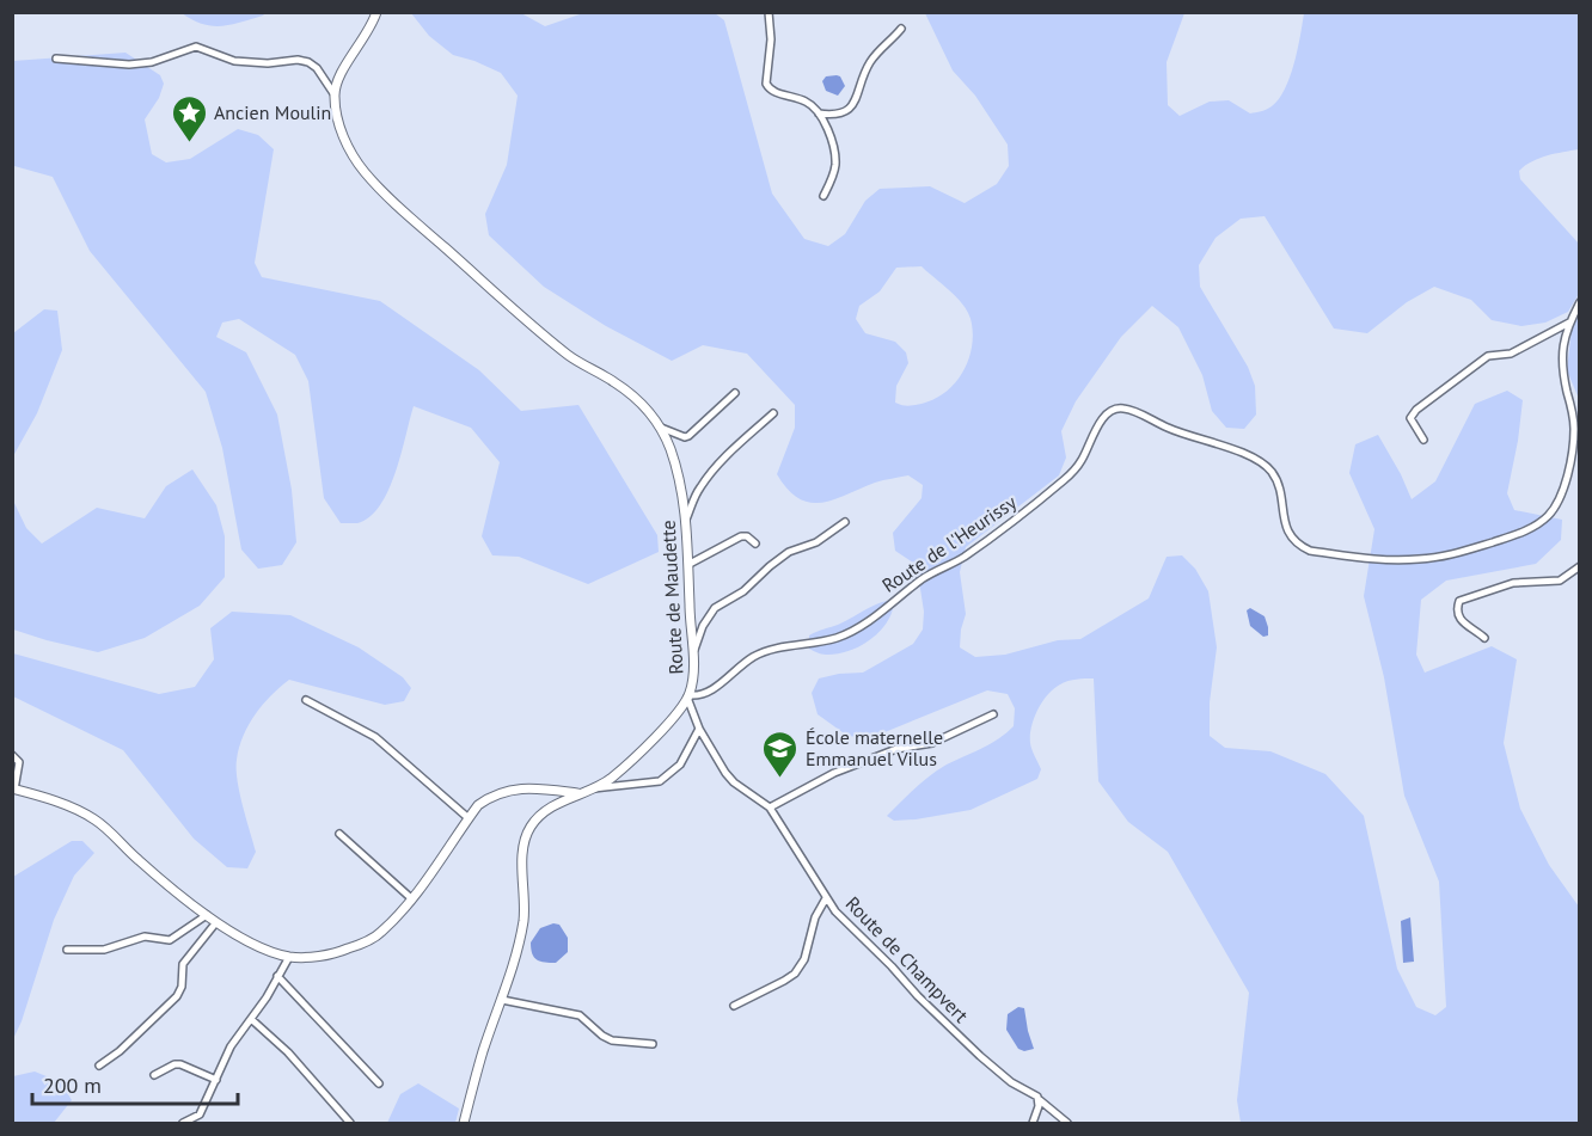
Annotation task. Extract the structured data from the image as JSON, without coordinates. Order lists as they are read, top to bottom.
{
  "streets": {
    "street": ["Route de l'Heurissy", "Route de Maudette", "Route de Champvert"]
  },
  "crossings": [
    ["Route de l'Heurissy", "Route de Maudette"],
    ["Route de l'Heurissy", "Route de Champvert"],
    ["Route de Maudette", "Route de Champvert"]
  ],
  "places": {
    "place": ["Ancien Moulin"],
    "school or university": ["École maternelle Emmanuel Vilus"]
  },
  "scale_bar": "200 m"
}
